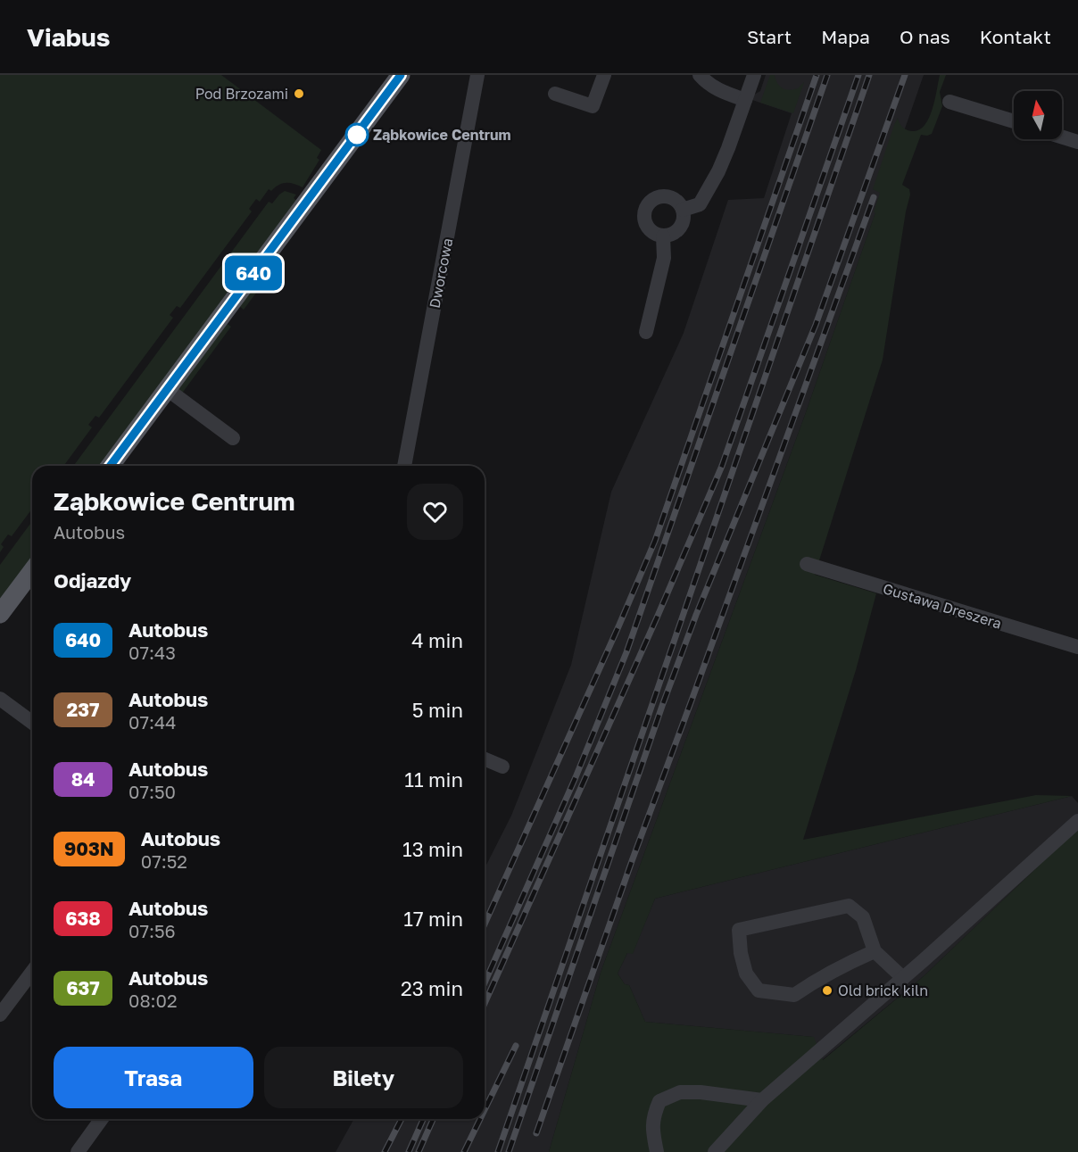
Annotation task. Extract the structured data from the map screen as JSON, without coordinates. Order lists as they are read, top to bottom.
{
  "streets": {
    "street": ["Dworcowa", "Gustawa Dreszera"]
  },
  "places": ["Pod Brzozami", "Ząbkowice Centrum", "Old brick kiln"],
  "lines": ["bus line 640"],
  "north": "top",
  "page": {
    "header": "Viabus",
    "nav": [
      "Start",
      "Mapa",
      "O nas",
      "Kontakt"
    ],
    "on_map": "640",
    "heading": [
      ["Ząbkowice Centrum", "Autobus"],
      "Odjazdy"
    ],
    "list": [
      {
        "mark": "640",
        "name": "Autobus",
        "note": "07:43",
        "value": "4 min"
      },
      {
        "mark": "237",
        "name": "Autobus",
        "note": "07:44",
        "value": "5 min"
      },
      {
        "mark": "84",
        "name": "Autobus",
        "note": "07:50",
        "value": "11 min"
      },
      {
        "mark": "903N",
        "name": "Autobus",
        "note": "07:52",
        "value": "13 min"
      },
      {
        "mark": "638",
        "name": "Autobus",
        "note": "07:56",
        "value": "17 min"
      },
      {
        "mark": "637",
        "name": "Autobus",
        "note": "08:02",
        "value": "23 min"
      }
    ],
    "buttons": ["Trasa", "Bilety"]
  }
}
